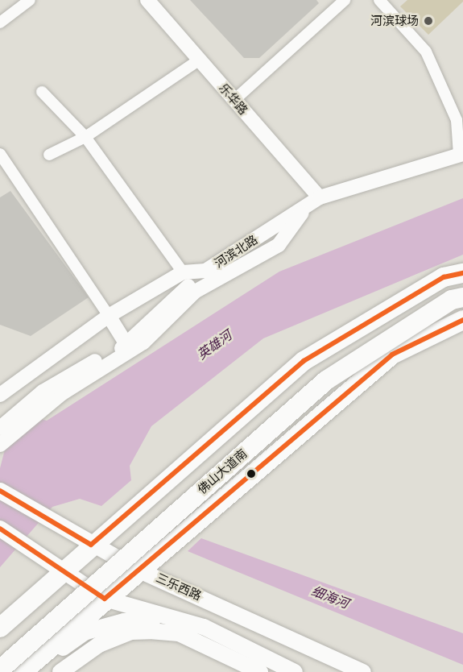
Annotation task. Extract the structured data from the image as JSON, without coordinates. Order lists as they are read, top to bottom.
{
  "streets": {
    "highway": ["佛山大道南"],
    "main road": ["三乐西路"],
    "street": ["乐华路", "河滨北路"]
  },
  "crossings": [
    ["乐华路", "河滨北路"]
  ],
  "water": ["英雄河", "细海河"],
  "places": ["河滨球场"]
}
